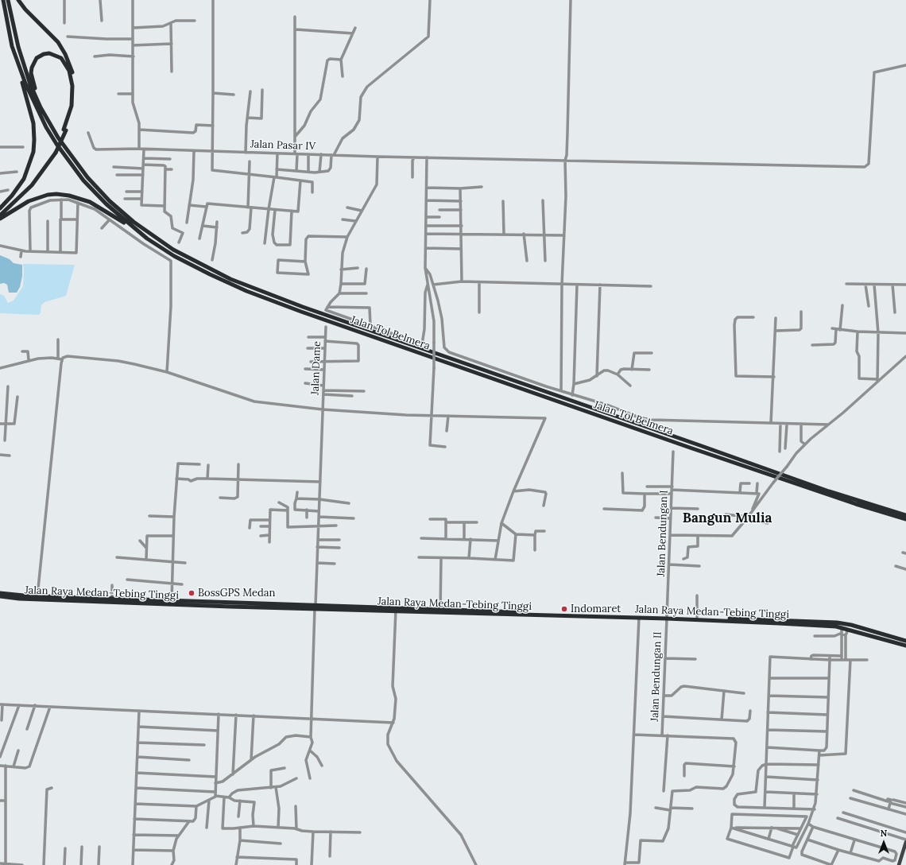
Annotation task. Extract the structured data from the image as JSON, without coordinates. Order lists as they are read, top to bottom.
{
  "streets": {
    "highway": ["Jalan Tol Belmera", "Jalan Raya Medan-Tebing Tinggi"],
    "street": [
      "Jalan Pasar IV",
      "Jalan Dame",
      "Jalan Bendungan I",
      "Jalan Bendungan II"
    ]
  },
  "crossings": [
    ["Jalan Dame", "Jalan Raya Medan-Tebing Tinggi"],
    ["Jalan Bendungan I", "Jalan Raya Medan-Tebing Tinggi"],
    ["Jalan Bendungan I", "Jalan Bendungan II"],
    ["Jalan Raya Medan-Tebing Tinggi", "Jalan Bendungan II"]
  ],
  "districts": ["Bangun Mulia"],
  "places": ["BossGPS Medan", "Indomaret"],
  "north": "top"
}
